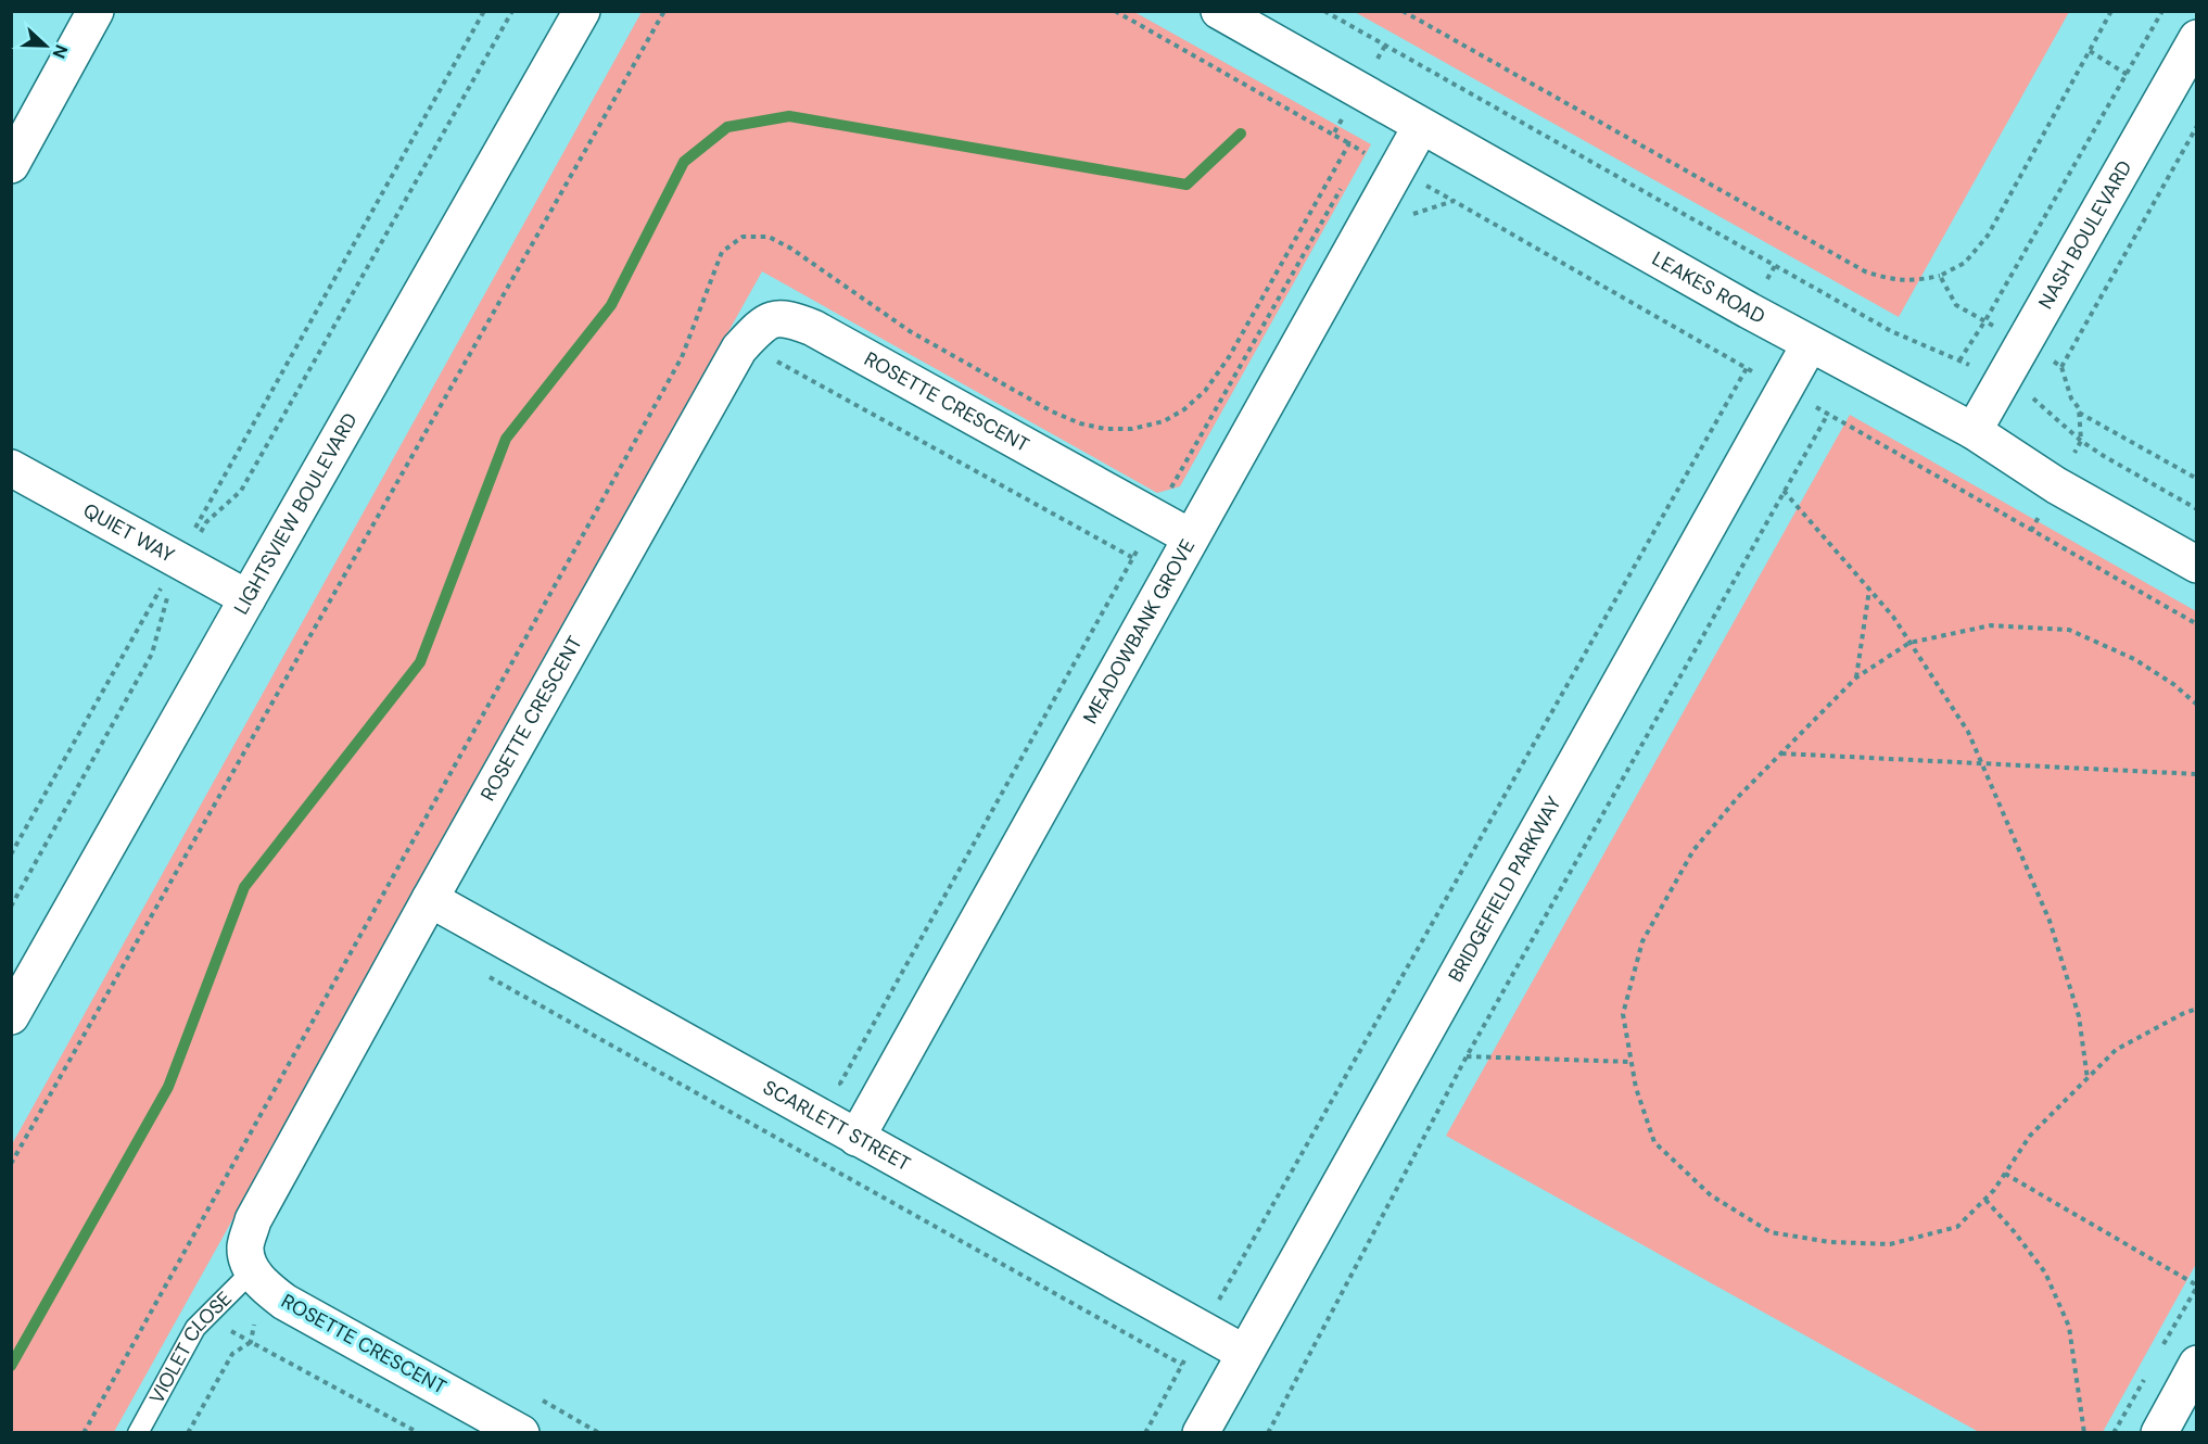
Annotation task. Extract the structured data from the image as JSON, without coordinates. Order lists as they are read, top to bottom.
{
  "streets": {
    "street": [
      "NASH BOULEVARD",
      "LEAKES ROAD",
      "ROSETTE CRESCENT",
      "LIGHTSVIEW BOULEVARD",
      "QUIET WAY",
      "MEADOWBANK GROVE",
      "BRIDGEFIELD PARKWAY",
      "SCARLETT STREET"
    ],
    "lane": ["VIOLET CLOSE"]
  },
  "crossings": [
    ["NASH BOULEVARD", "LEAKES ROAD"],
    ["LEAKES ROAD", "MEADOWBANK GROVE"],
    ["LEAKES ROAD", "BRIDGEFIELD PARKWAY"],
    ["ROSETTE CRESCENT", "MEADOWBANK GROVE"],
    ["ROSETTE CRESCENT", "SCARLETT STREET"],
    ["ROSETTE CRESCENT", "VIOLET CLOSE"],
    ["LIGHTSVIEW BOULEVARD", "QUIET WAY"],
    ["MEADOWBANK GROVE", "SCARLETT STREET"],
    ["BRIDGEFIELD PARKWAY", "SCARLETT STREET"]
  ],
  "north": "right"
}
